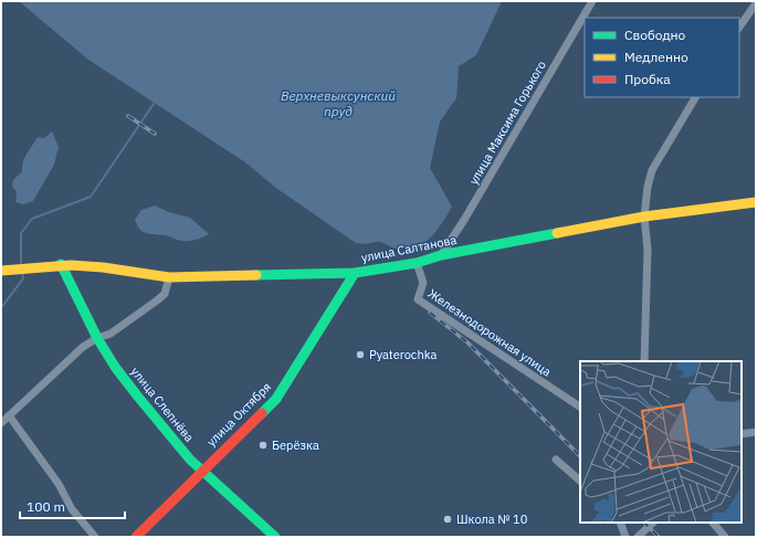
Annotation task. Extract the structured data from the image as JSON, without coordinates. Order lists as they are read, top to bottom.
{
  "streets": {
    "main road": ["улица Салтанова", "улица Слепнёва", "улица Октября"],
    "street": ["улица Максима Горького", "Железнодорожная улица"]
  },
  "crossings": [
    ["улица Максима Горького", "улица Салтанова"],
    ["улица Салтанова", "Железнодорожная улица"],
    ["улица Салтанова", "улица Слепнёва"],
    ["улица Салтанова", "улица Октября"],
    ["улица Слепнёва", "улица Октября"]
  ],
  "water": ["Верхневыксунский пруд"],
  "places": ["Pyaterochka", "Берёзка", "Школа № 10"],
  "legend": ["Свободно", "Медленно", "Пробка"],
  "scale_bar": "100 m"
}
